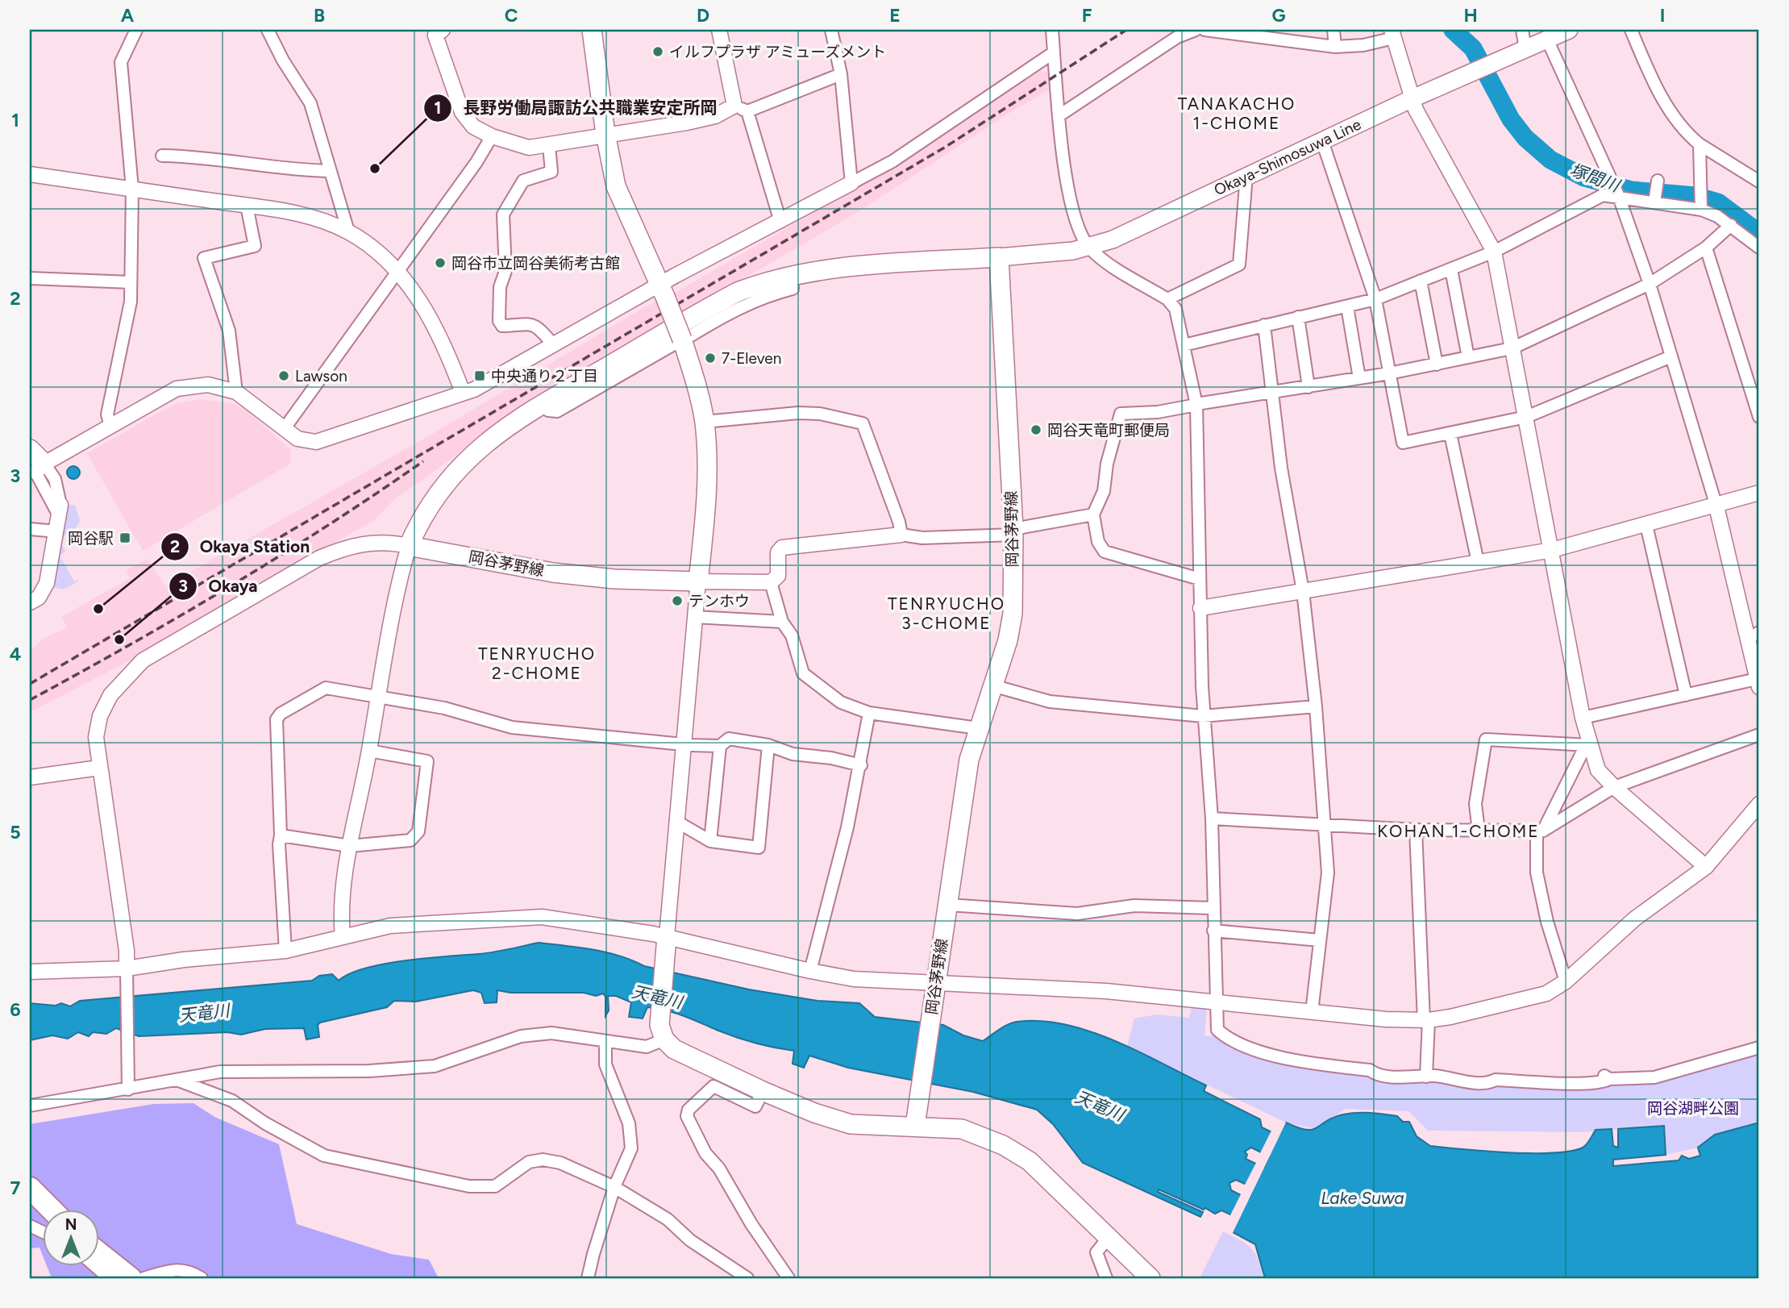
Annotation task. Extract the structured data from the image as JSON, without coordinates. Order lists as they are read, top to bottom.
{
  "streets": {
    "main road": ["Okaya-Shimosuwa Line", "岡谷茅野線"]
  },
  "crossings": [
    ["Okaya-Shimosuwa Line", "岡谷茅野線"]
  ],
  "districts": [
    "TANAKACHO 1-CHOME",
    "TENRYUCHO 3-CHOME",
    "TENRYUCHO 2-CHOME",
    "KOHAN 1-CHOME"
  ],
  "water": ["塚間川", "天竜川", "Lake Suwa"],
  "parks": ["岡谷湖畔公園"],
  "places": {
    "other": [
      "イルフプラザ アミューズメント",
      "長野労働局諏訪公共職業安定所岡",
      "岡谷市立岡谷美術考古館",
      "7-Eleven",
      "Lawson",
      "岡谷天竜町郵便局",
      "テンホウ",
      "Okaya Station",
      "Okaya"
    ],
    "transit": ["中央通り２丁目", "岡谷駅"]
  },
  "north": "top",
  "grid": {
    "columns": [
      "A",
      "B",
      "C",
      "D",
      "E",
      "F",
      "G",
      "H",
      "I"
    ],
    "rows": [
      "1",
      "2",
      "3",
      "4",
      "5",
      "6",
      "7"
    ]
  }
}
